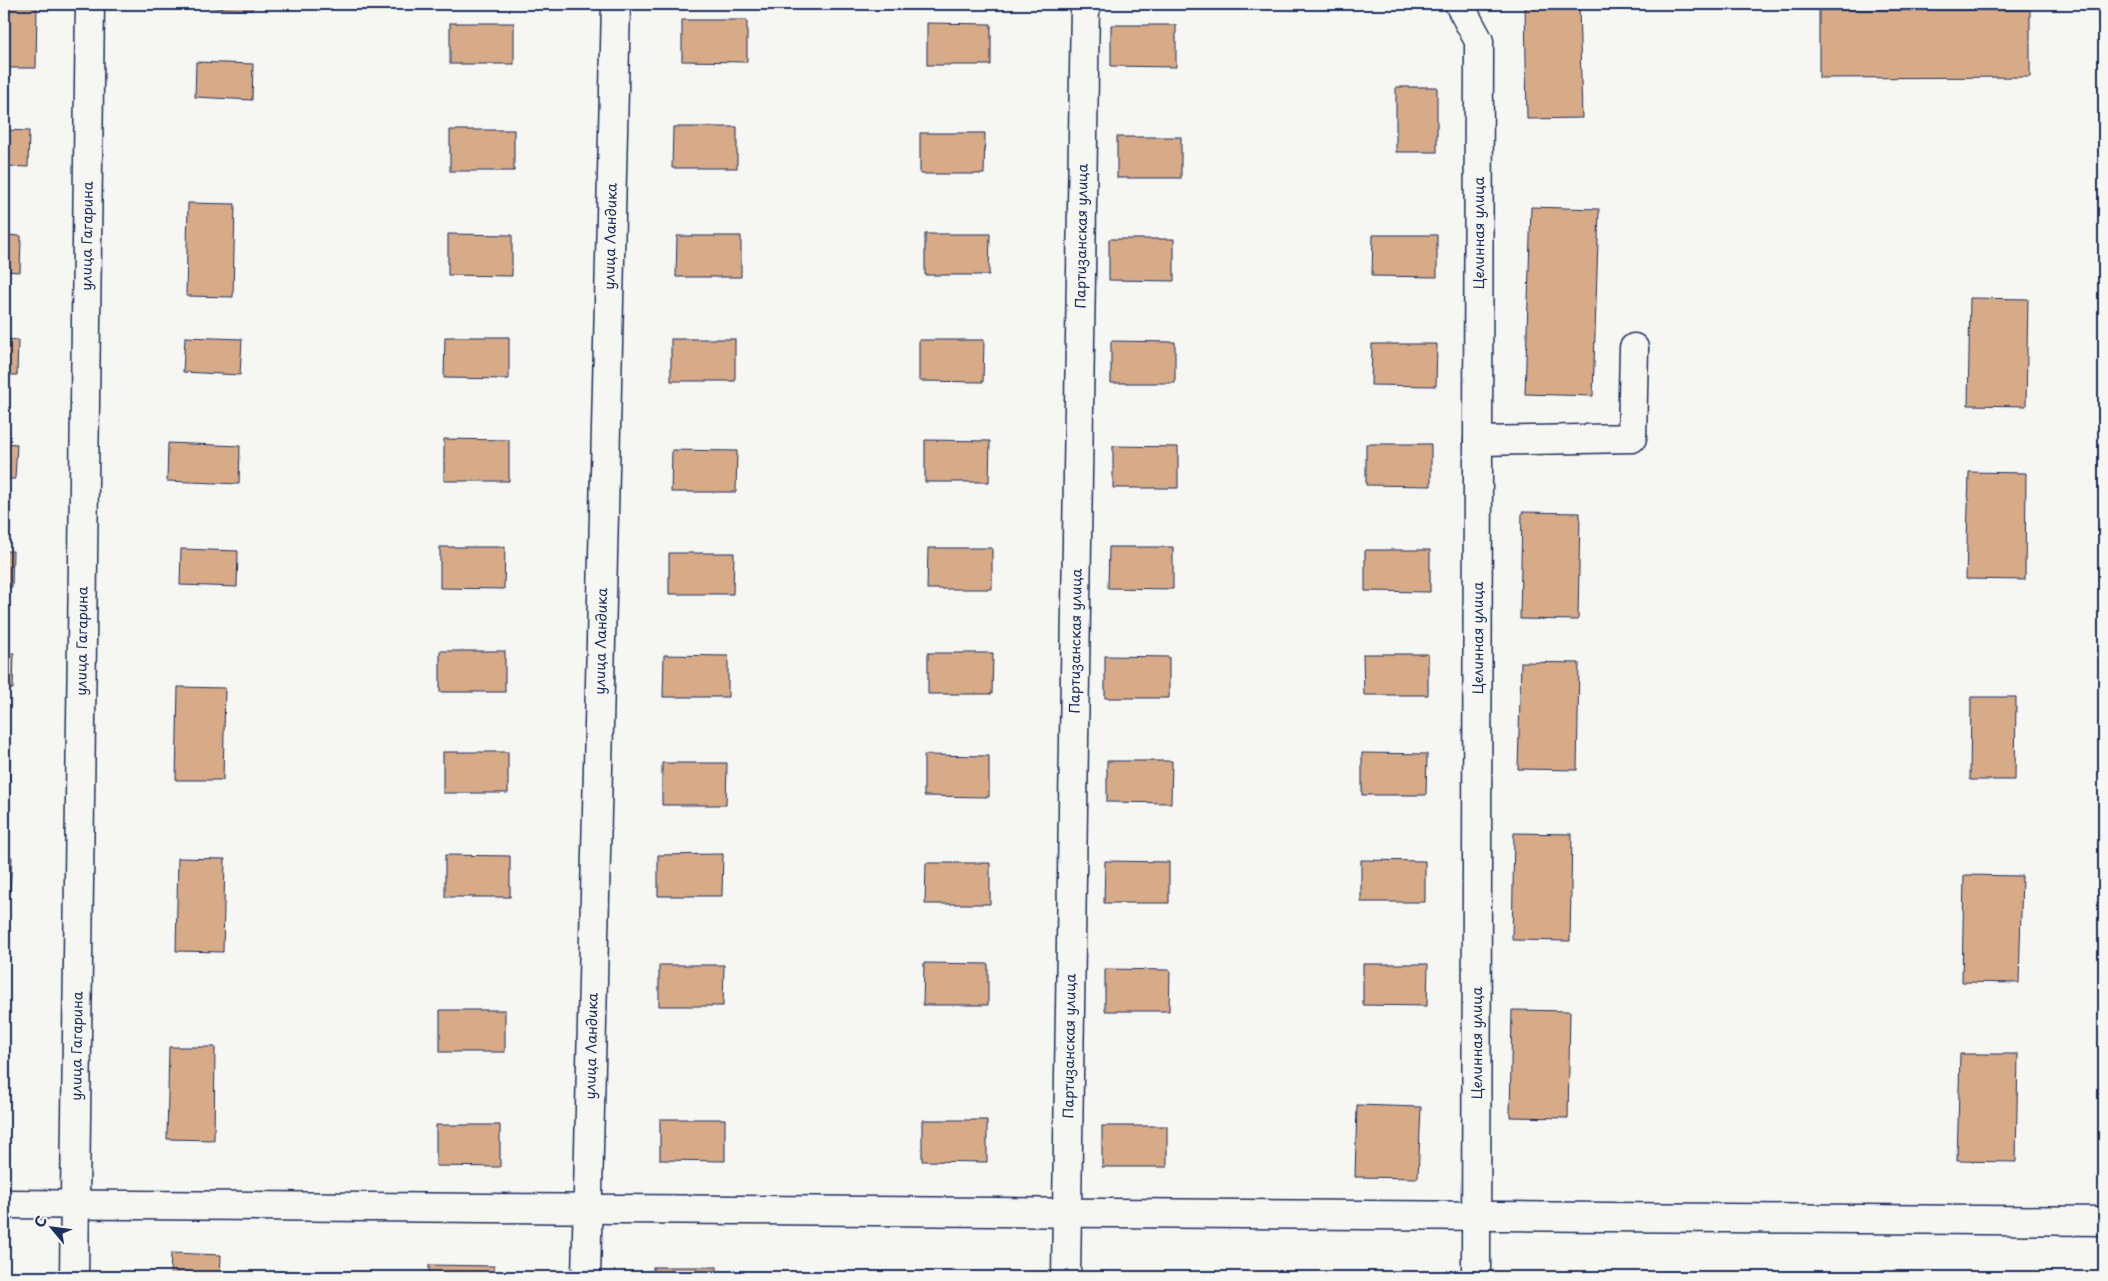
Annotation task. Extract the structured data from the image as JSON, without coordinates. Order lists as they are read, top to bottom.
{
  "streets": {
    "street": [
      "Целинная улица",
      "улица Гагарина",
      "улица Ландика",
      "Партизанская улица"
    ]
  },
  "north": "top left"
}
